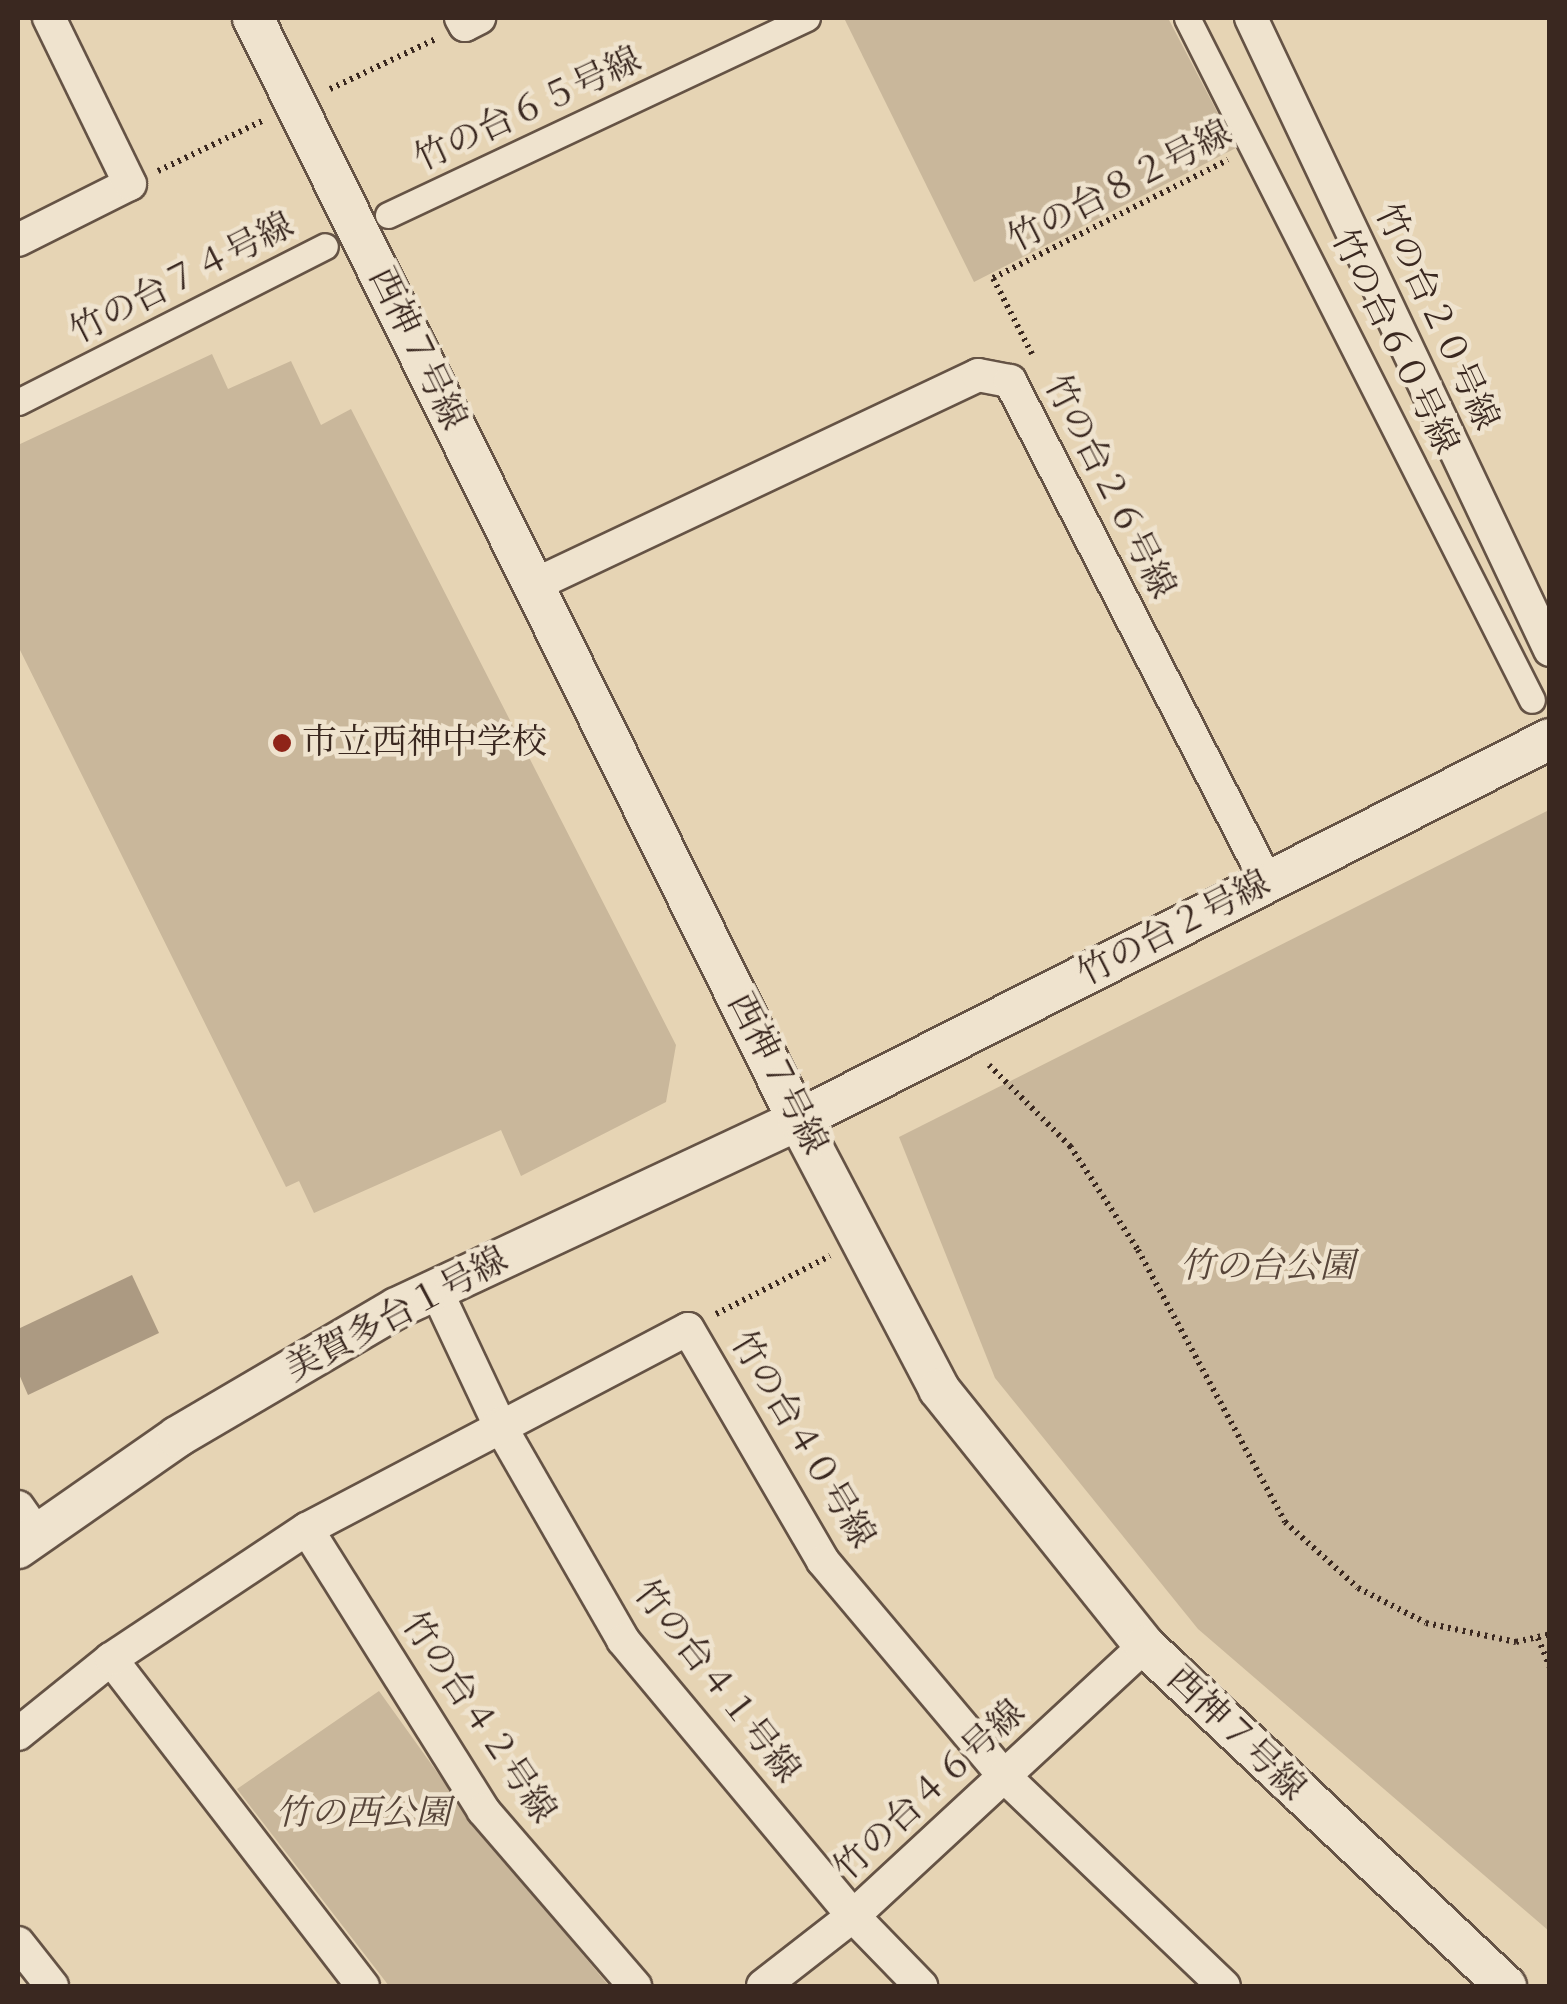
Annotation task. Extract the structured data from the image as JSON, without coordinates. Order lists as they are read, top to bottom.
{
  "streets": {
    "street": [
      "竹の台６５号線",
      "竹の台７４号線",
      "竹の台２０号線",
      "竹の台６０号線",
      "西神７号線",
      "竹の台２６号線",
      "竹の台２号線",
      "美賀多台１号線",
      "竹の台４０号線",
      "竹の台４１号線",
      "竹の台４２号線",
      "竹の台４６号線"
    ],
    "path": ["竹の台８２号線"]
  },
  "crossings": [
    ["竹の台８２号線", "竹の台６０号線"],
    ["西神７号線", "竹の台２６号線"],
    ["西神７号線", "竹の台２号線"],
    ["西神７号線", "美賀多台１号線"],
    ["西神７号線", "竹の台４６号線"],
    ["竹の台２６号線", "竹の台２号線"],
    ["竹の台２号線", "美賀多台１号線"],
    ["美賀多台１号線", "竹の台４１号線"],
    ["竹の台４０号線", "竹の台４１号線"],
    ["竹の台４０号線", "竹の台４２号線"],
    ["竹の台４０号線", "竹の台４６号線"],
    ["竹の台４１号線", "竹の台４６号線"]
  ],
  "parks": ["竹の台公園", "竹の西公園"],
  "places": ["市立西神中学校"]
}
